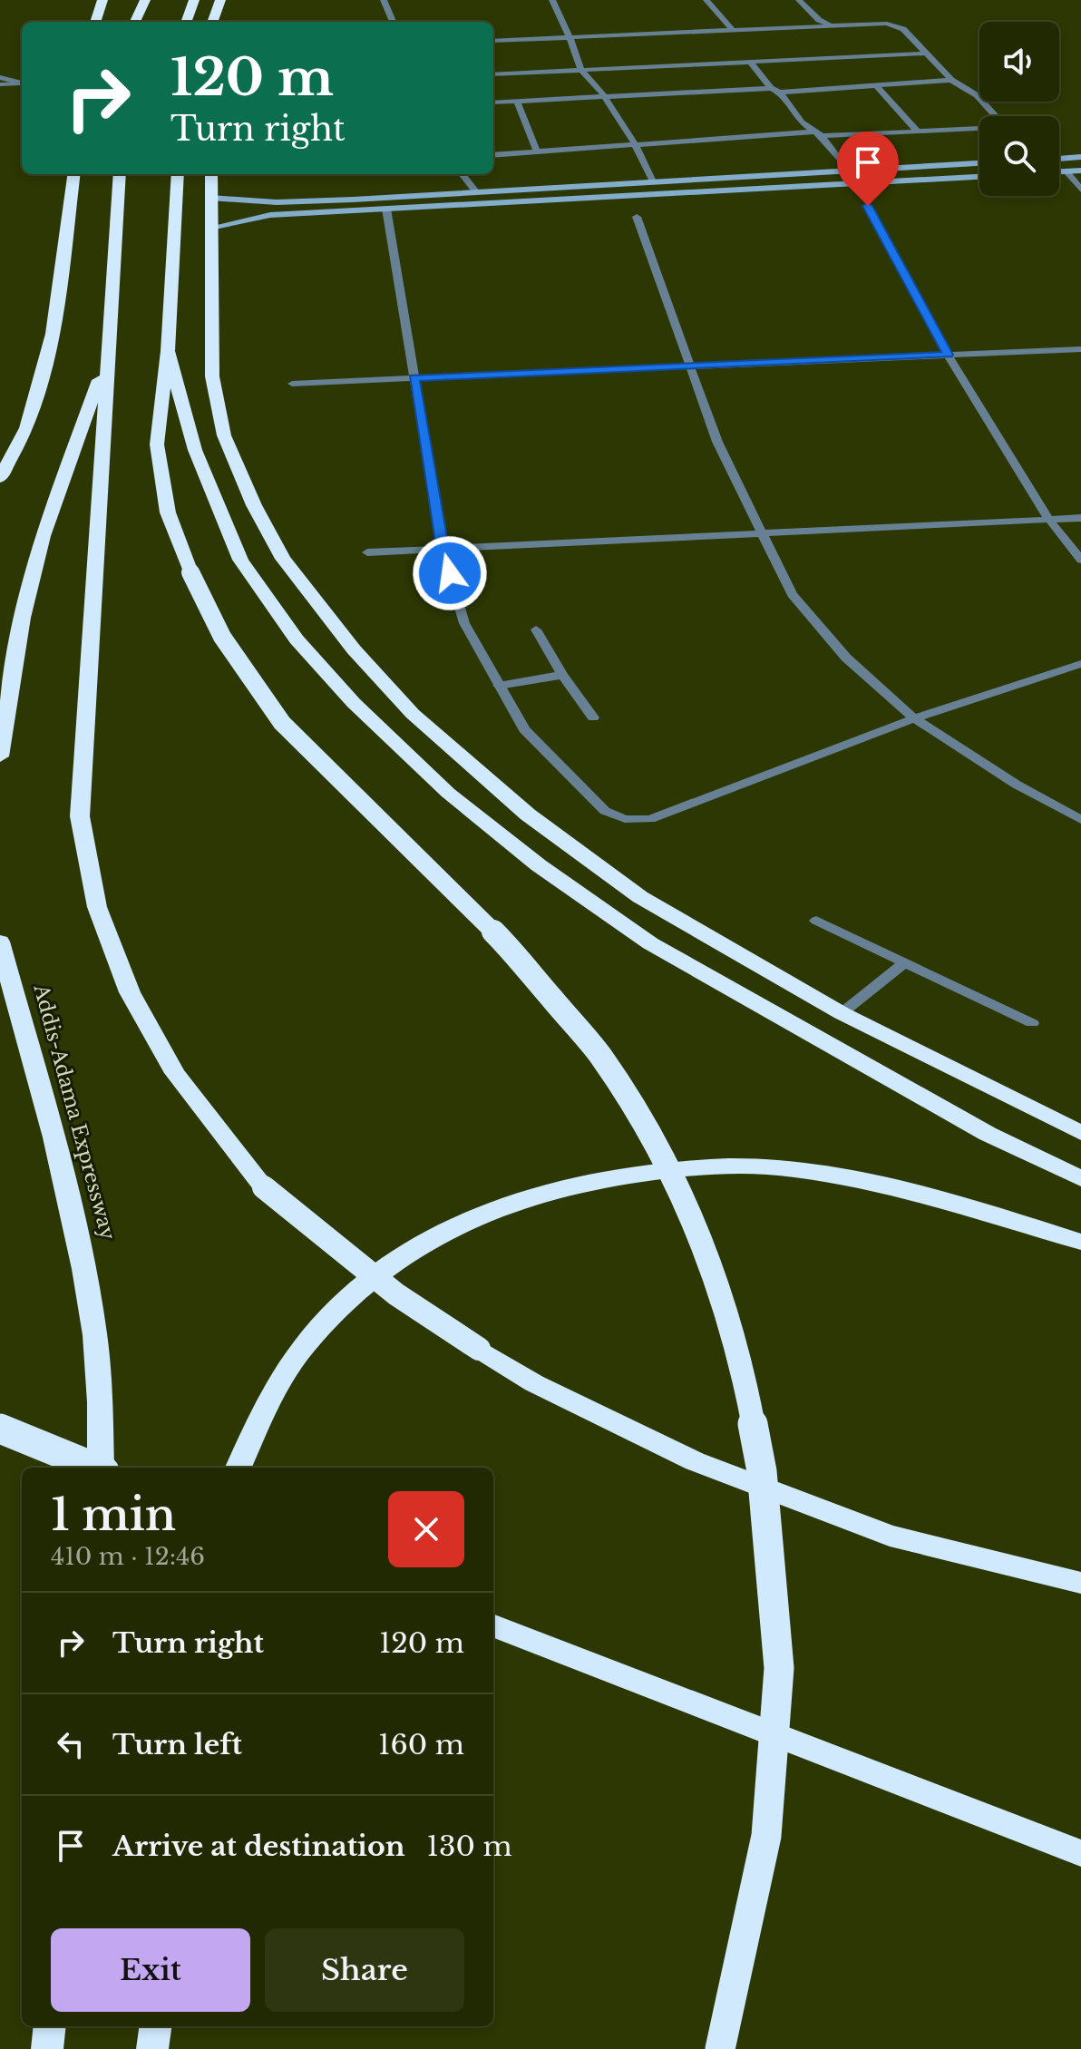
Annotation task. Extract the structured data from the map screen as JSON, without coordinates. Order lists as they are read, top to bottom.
{
  "streets": {
    "highway": ["Addis-Adama Expressway"]
  },
  "page": {
    "turn": ["120 m", "Turn right"],
    "heading": ["1 min", "410 m · 12:46"],
    "list": [
      {
        "name": "Turn right",
        "value": "120 m"
      },
      {
        "name": "Turn left",
        "value": "160 m"
      },
      {
        "name": "Arrive at destination",
        "value": "130 m"
      }
    ],
    "buttons": ["Exit", "Share"]
  }
}
